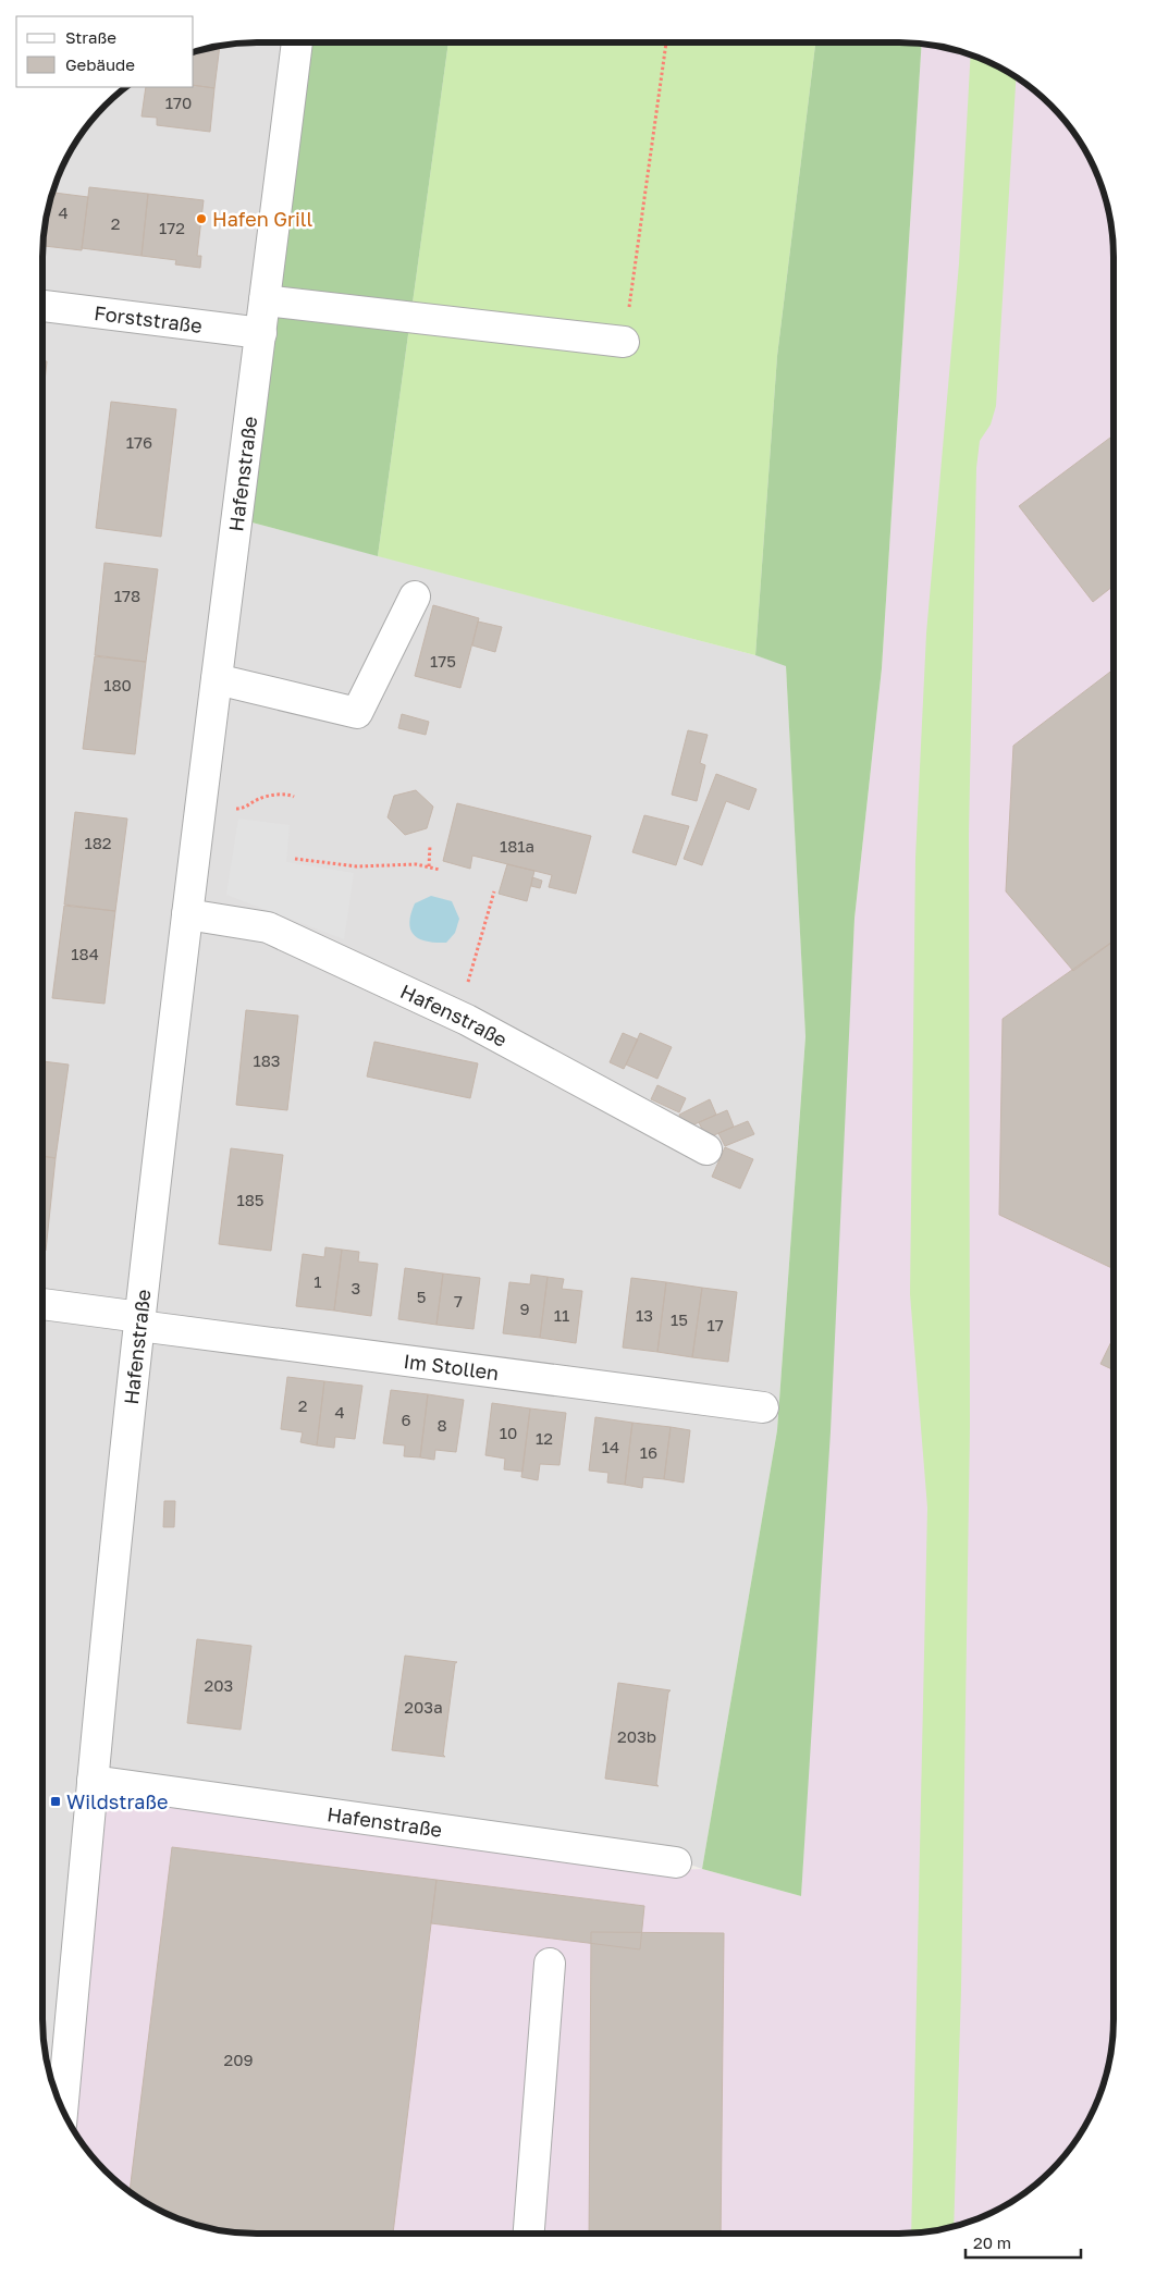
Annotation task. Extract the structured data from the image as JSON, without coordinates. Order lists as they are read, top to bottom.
{
  "streets": {
    "street": ["Forststraße", "Hafenstraße", "Im Stollen"]
  },
  "crossings": [
    ["Forststraße", "Hafenstraße"],
    ["Hafenstraße", "Im Stollen"]
  ],
  "places": {
    "other": ["Hafen Grill"],
    "transit": ["Wildstraße"]
  },
  "house_numbers": [
    "170",
    "4",
    "2",
    "172",
    "176",
    "178",
    "175",
    "180",
    "182",
    "181a",
    "184",
    "183",
    "185",
    "1",
    "3",
    "5",
    "7",
    "9",
    "11",
    "13",
    "15",
    "17",
    "2",
    "4",
    "6",
    "8",
    "10",
    "12",
    "14",
    "16",
    "203",
    "203a",
    "203b",
    "209"
  ],
  "legend": ["Straße", "Gebäude"],
  "scale_bar": "20 m"
}
